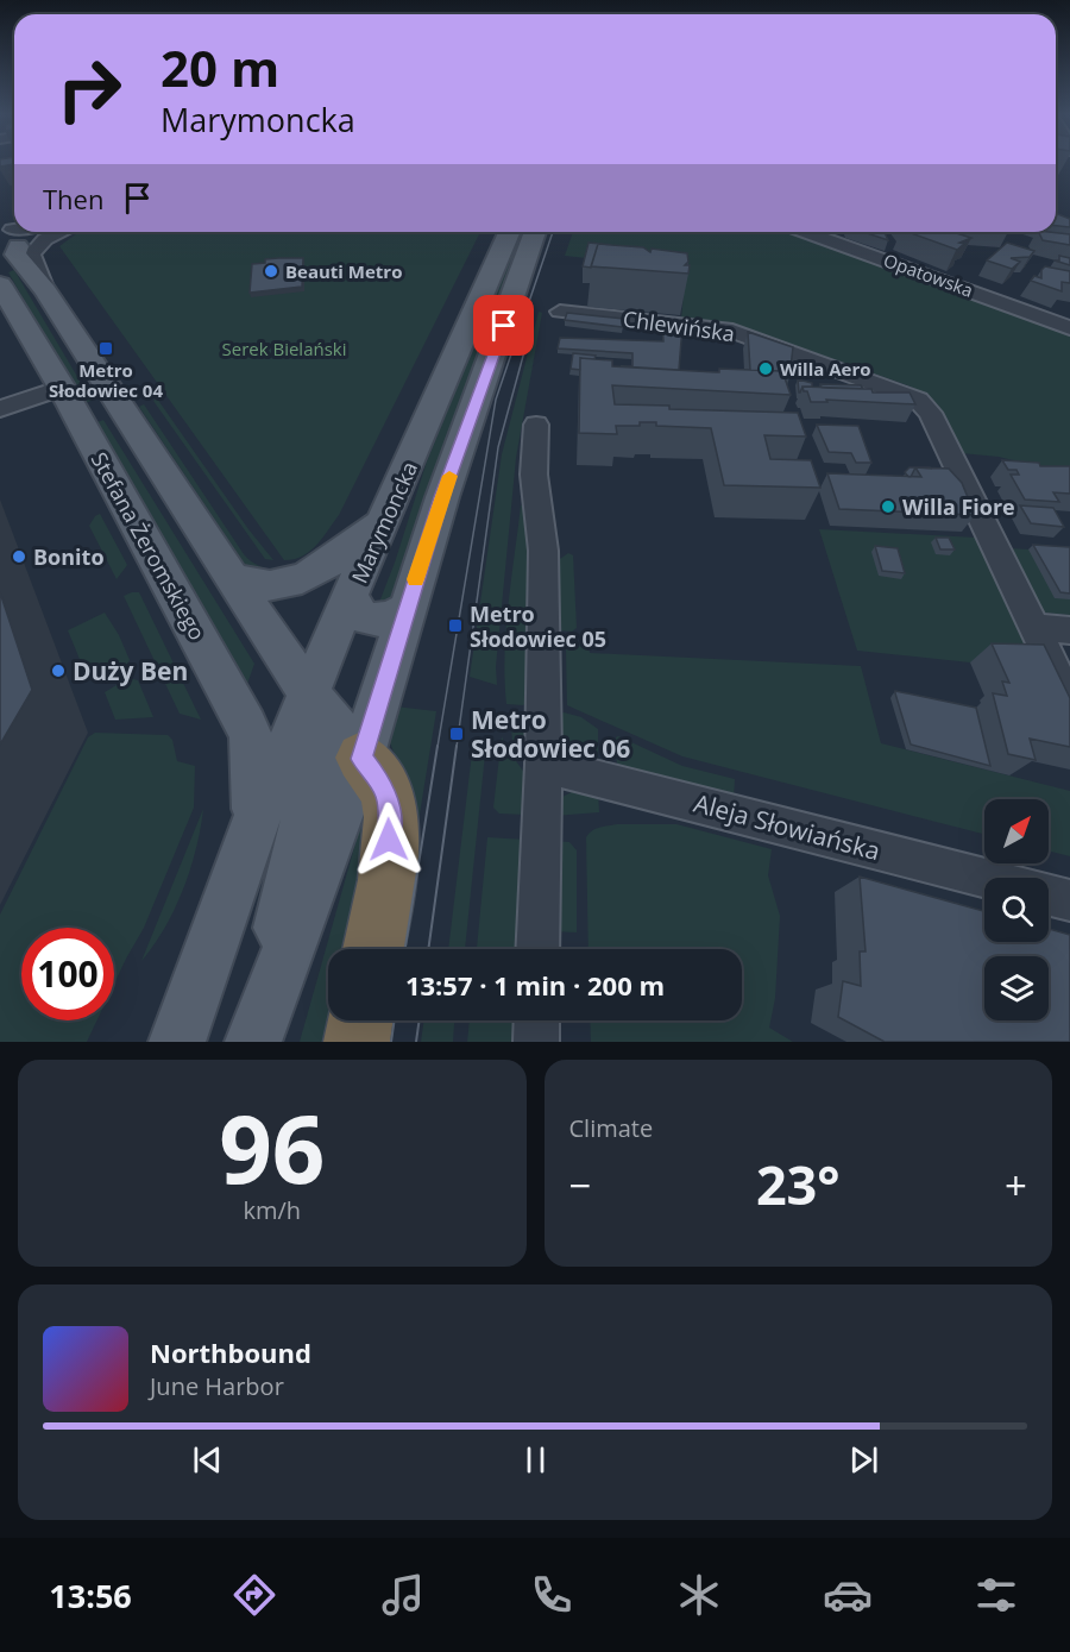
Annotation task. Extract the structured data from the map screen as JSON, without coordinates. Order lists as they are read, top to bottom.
{
  "streets": {
    "main road": ["Marymoncka", "Stefana Żeromskiego"],
    "street": ["Opatowska", "Chlewińska", "Aleja Słowiańska"]
  },
  "crossings": [
    ["Marymoncka", "Stefana Żeromskiego"]
  ],
  "parks": ["Serek Bielański"],
  "places": {
    "other": [
      "Beauti Metro",
      "Willa Aero",
      "Willa Fiore",
      "Bonito",
      "Duży Ben"
    ],
    "transit": ["Metro Słodowiec 04", "Metro Słodowiec 05", "Metro Słodowiec 06"]
  },
  "north": "top right",
  "page": {
    "turn": ["20 m", "Marymoncka"],
    "then": "Then",
    "limit": "100",
    "trip": "13:57 · 1 min · 200 m",
    "tile": [
      ["96", "km/h"],
      "Climate"
    ],
    "heat": ["−", "23°", "+"],
    "song": ["Northbound", "June Harbor"],
    "tabs": "13:56"
  }
}
